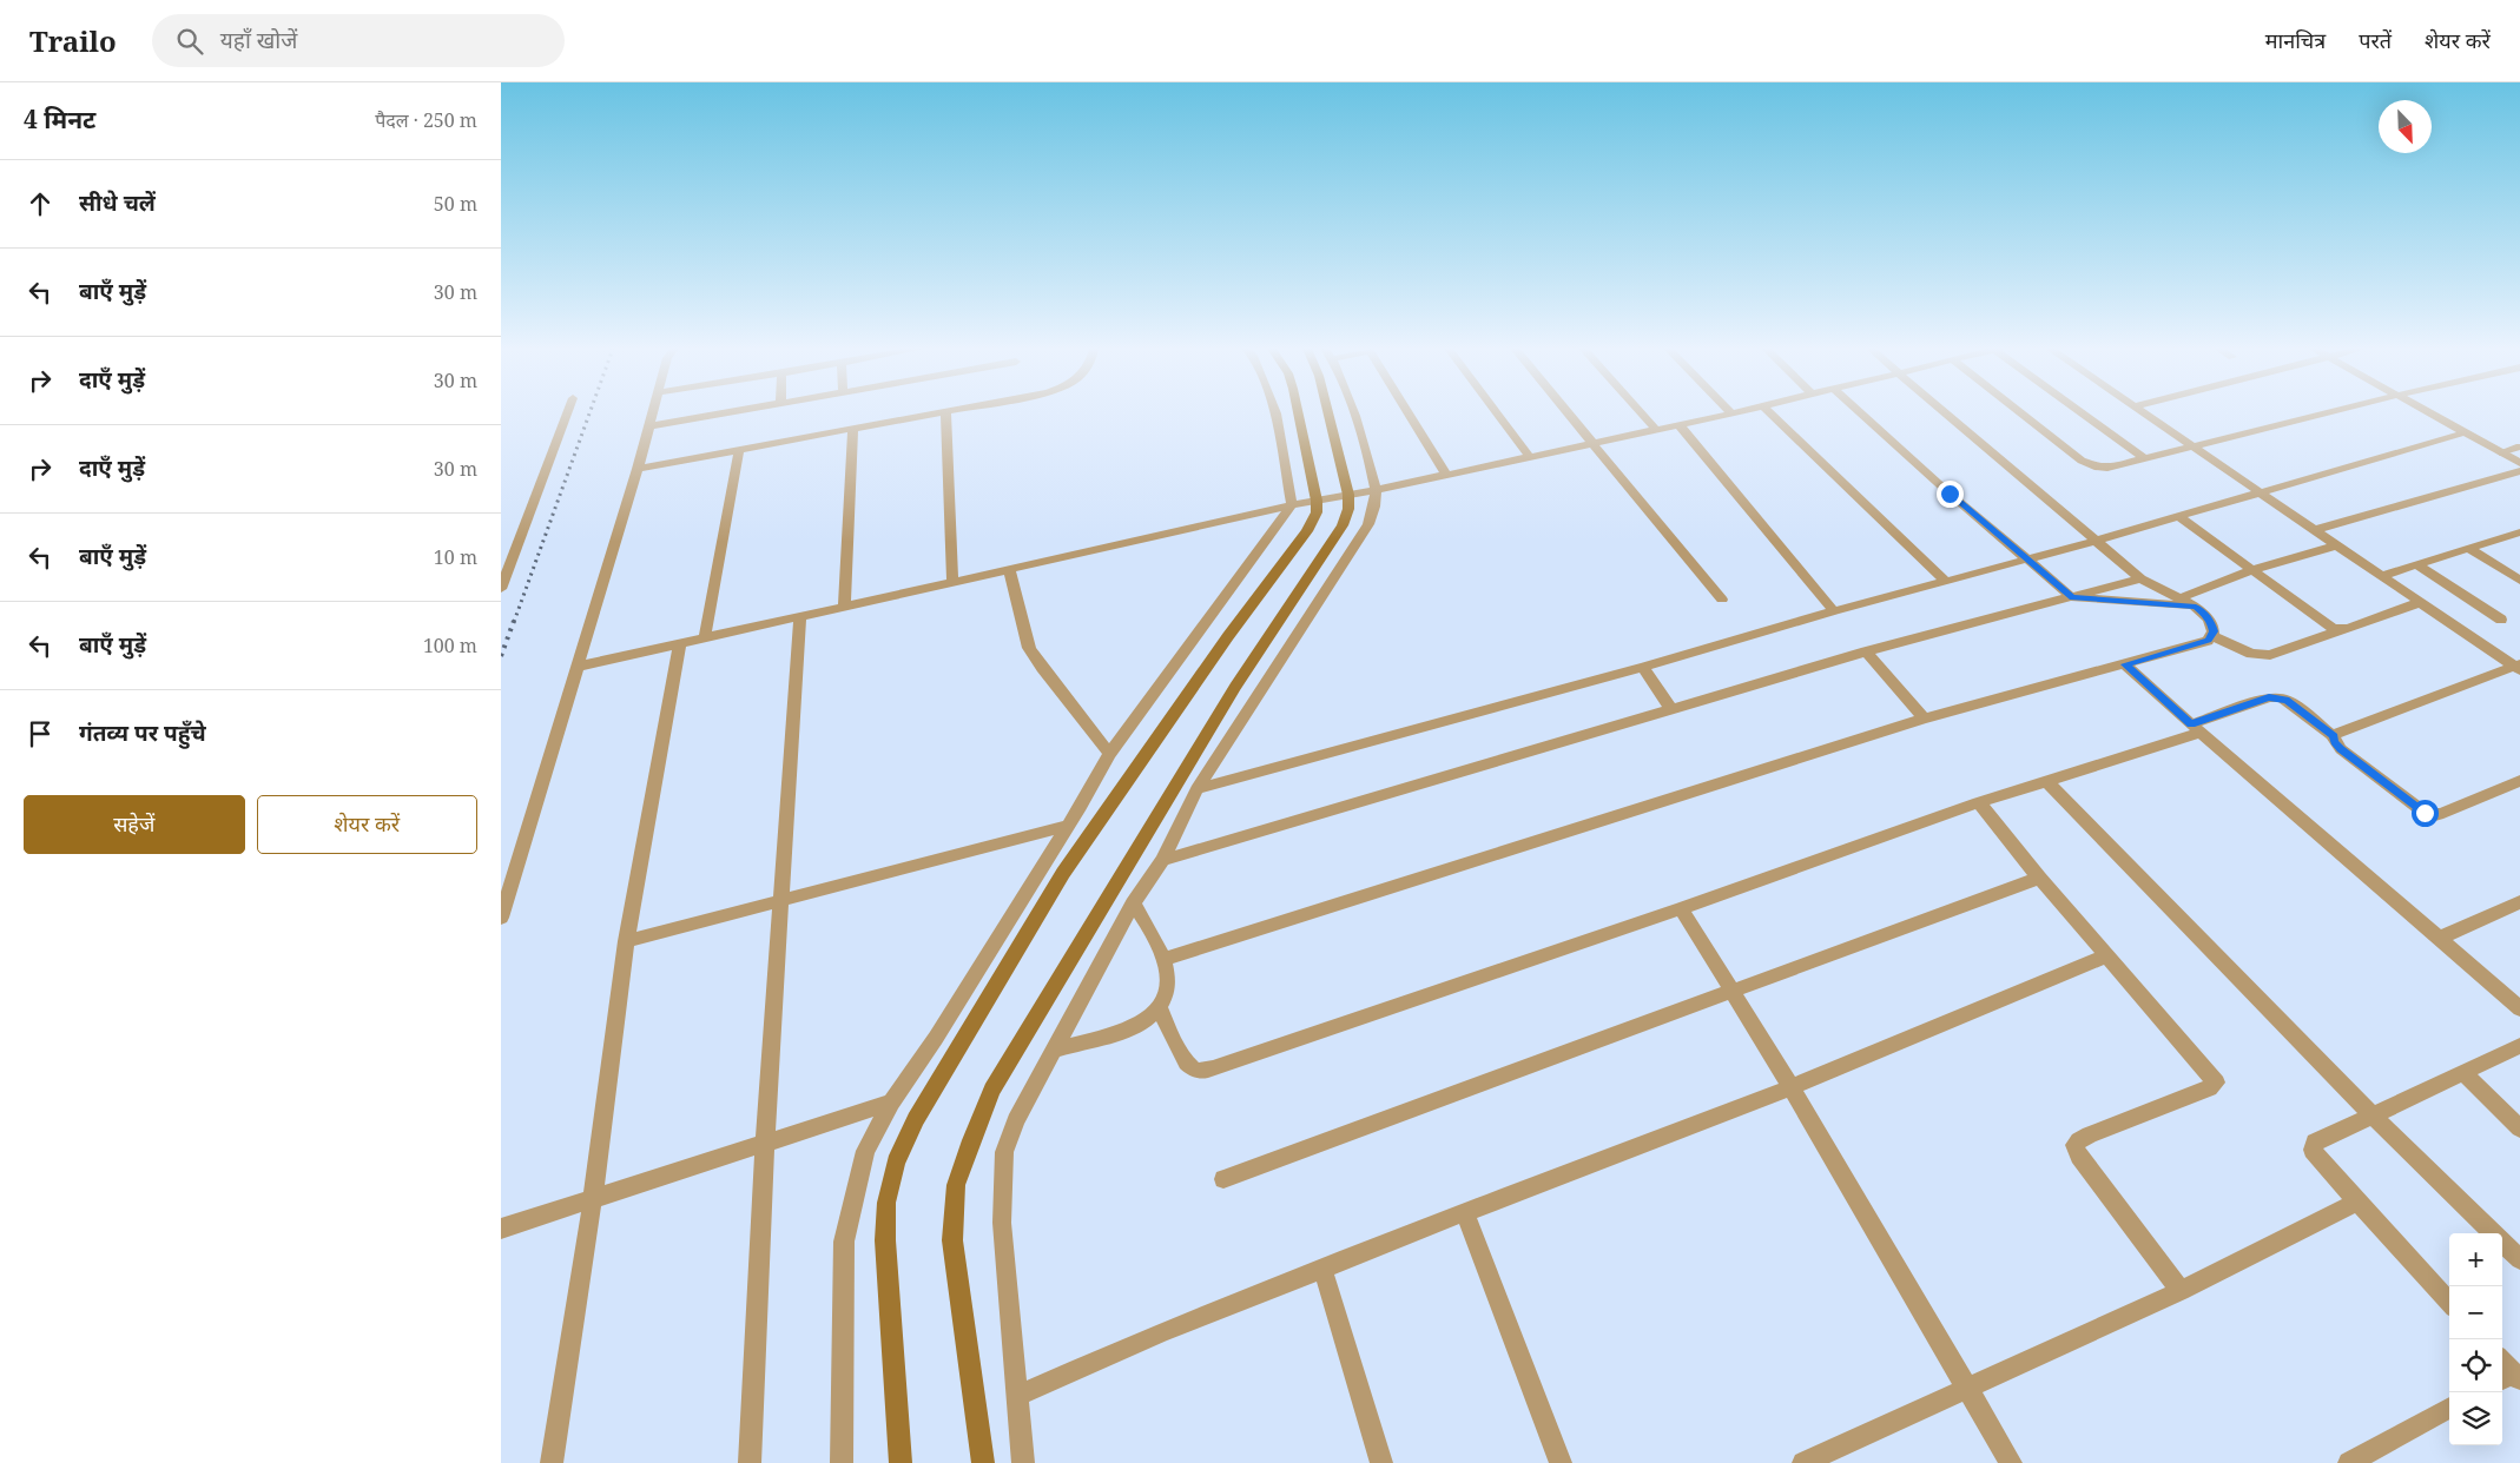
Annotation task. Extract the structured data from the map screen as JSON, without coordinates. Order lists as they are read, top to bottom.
{
  "north": "bottom right",
  "page": {
    "header": "Trailo",
    "search": "यहाँ खोजें",
    "nav": ["मानचित्र", "परतें", "शेयर करें"],
    "heading": ["4 मिनट", "पैदल · 250 m"],
    "list": [
      ["सीधे चलें", "50 m"],
      ["बाएँ मुड़ें", "30 m"],
      ["दाएँ मुड़ें", "30 m"],
      ["दाएँ मुड़ें", "30 m"],
      ["बाएँ मुड़ें", "10 m"],
      ["बाएँ मुड़ें", "100 m"],
      "गंतव्य पर पहुँचे"
    ],
    "buttons": ["सहेजें", "शेयर करें"],
    "map_buttons": ["+", "−"]
  }
}
